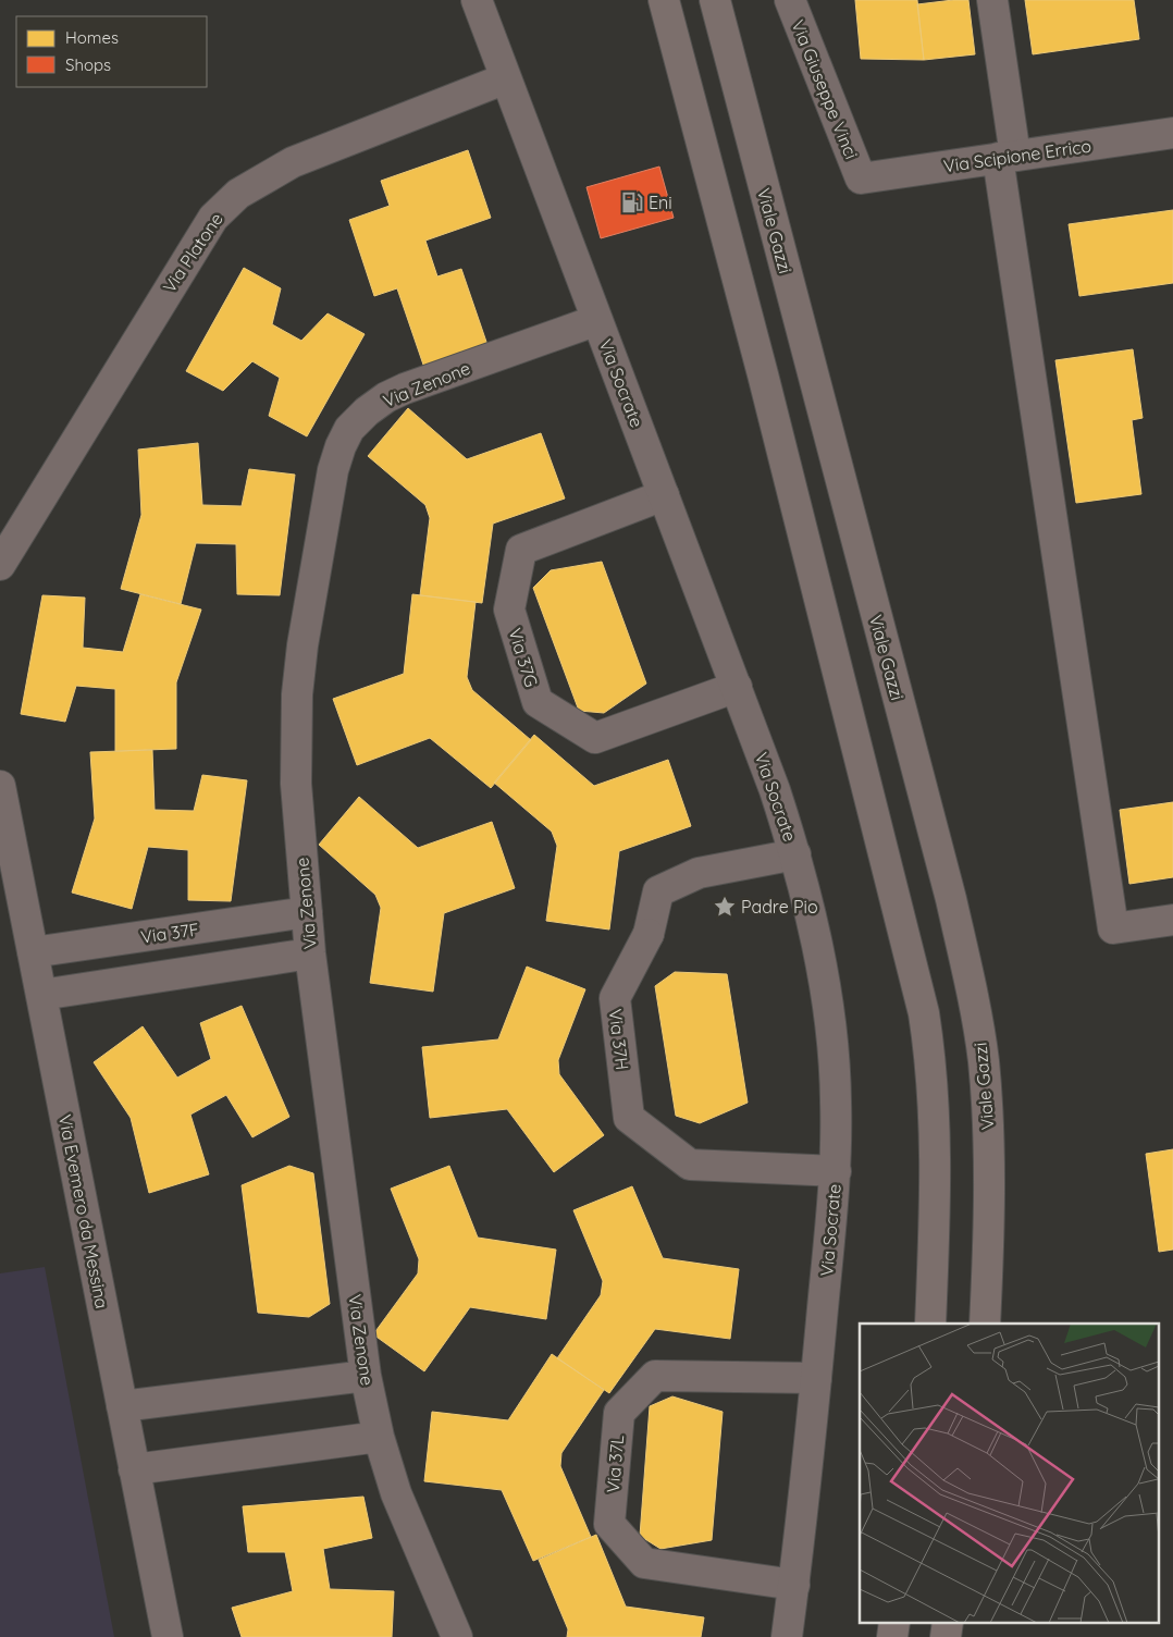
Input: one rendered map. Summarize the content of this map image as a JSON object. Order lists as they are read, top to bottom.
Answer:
{
  "streets": {
    "main road": ["Viale Gazzi"],
    "street": [
      "Via Giuseppe Vinci",
      "Via Scipione Errico",
      "Via Platone",
      "Via Socrate",
      "Via Zenone",
      "Via 37G",
      "Via 37F",
      "Via 37H",
      "Via Evemero da Messina",
      "Via 37L"
    ]
  },
  "crossings": [
    ["Via Giuseppe Vinci", "Via Scipione Errico"],
    ["Via Platone", "Via Socrate"],
    ["Via Socrate", "Via Zenone"],
    ["Via Socrate", "Via 37G"],
    ["Via Socrate", "Via 37H"],
    ["Via Socrate", "Via 37L"],
    ["Via Zenone", "Via 37F"],
    ["Via 37F", "Via Evemero da Messina"]
  ],
  "places": {
    "fuel station": ["Eni"],
    "place": ["Padre Pio"]
  },
  "legend": ["Homes", "Shops"]
}
